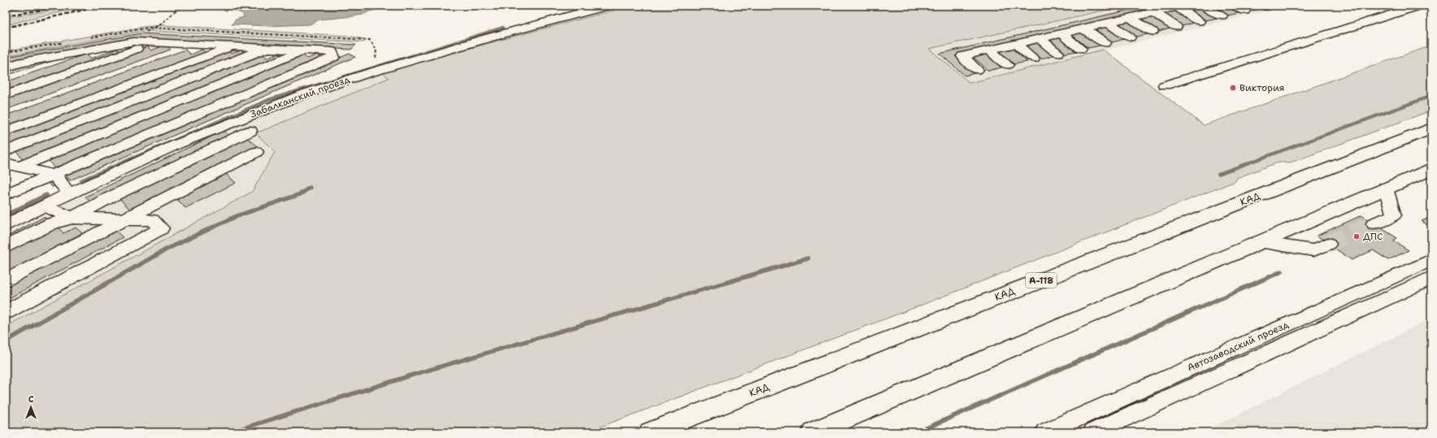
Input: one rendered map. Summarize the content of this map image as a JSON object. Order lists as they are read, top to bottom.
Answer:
{
  "streets": {
    "highway": ["КАД", "А-118"],
    "street": ["Забалканский проезд", "Автозаводский проезд"]
  },
  "places": ["Виктория", "ДПС"],
  "north": "top"
}
